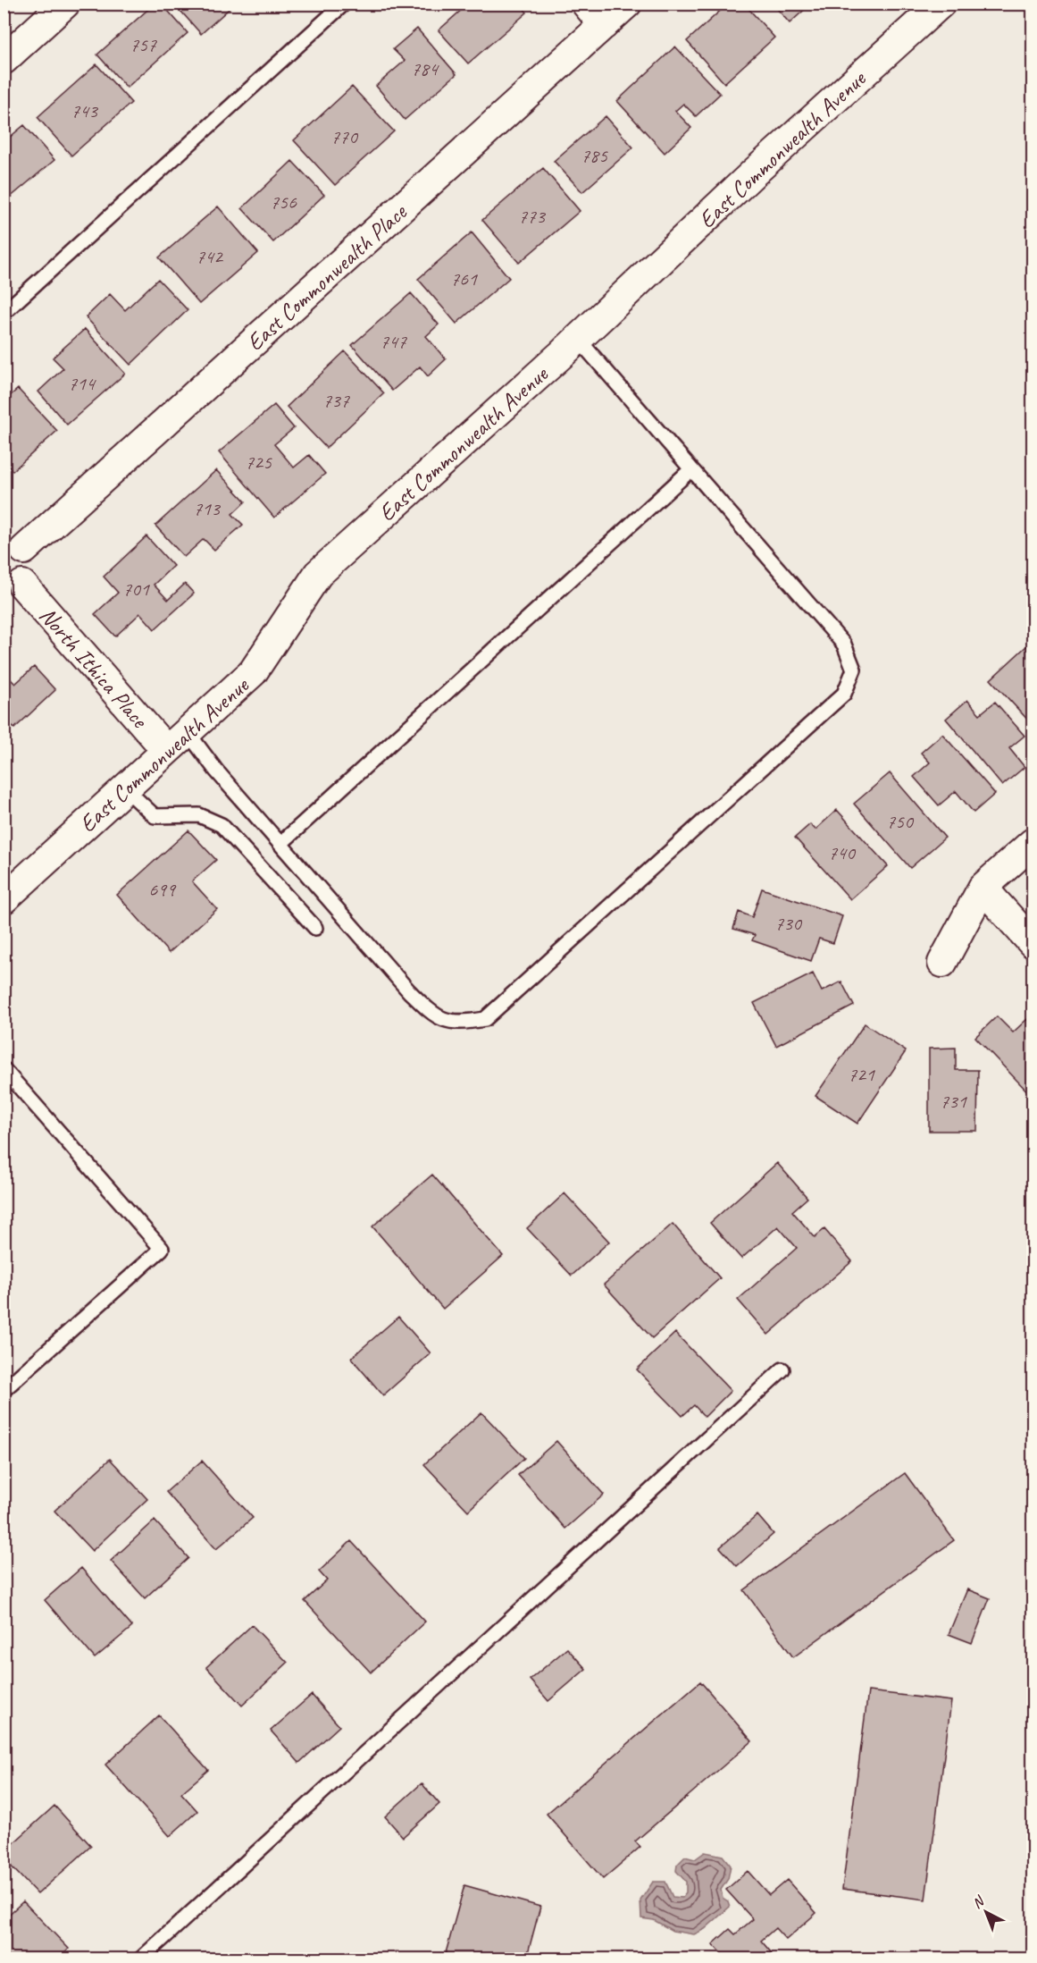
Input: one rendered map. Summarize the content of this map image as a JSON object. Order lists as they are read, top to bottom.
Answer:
{
  "streets": {
    "street": ["East Commonwealth Avenue", "East Commonwealth Place", "North Ithica Place"]
  },
  "crossings": [
    ["East Commonwealth Avenue", "North Ithica Place"]
  ],
  "house_numbers": [
    "757",
    "784",
    "743",
    "770",
    "785",
    "756",
    "773",
    "742",
    "761",
    "747",
    "714",
    "737",
    "725",
    "713",
    "701",
    "750",
    "740",
    "699",
    "730",
    "721",
    "731"
  ],
  "north": "top left"
}
